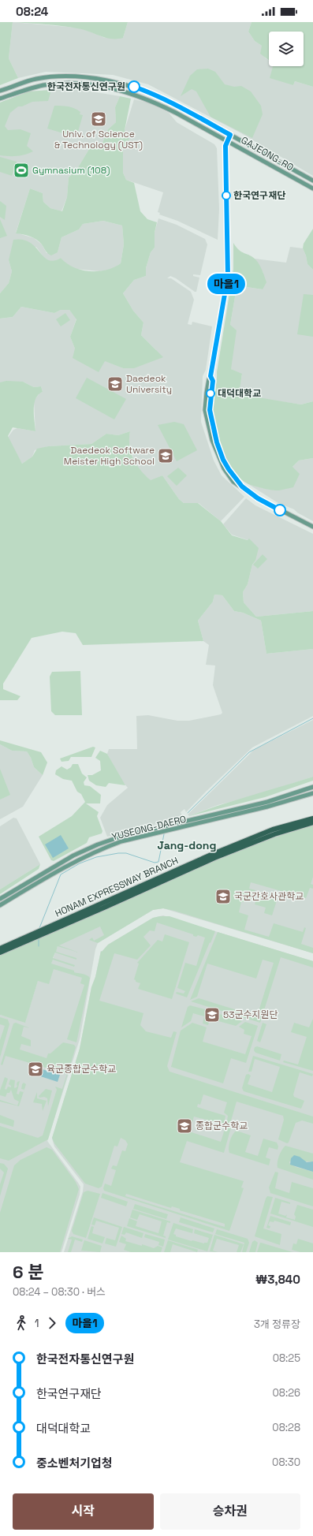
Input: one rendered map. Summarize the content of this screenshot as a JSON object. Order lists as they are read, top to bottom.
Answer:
{
  "streets": {
    "highway": ["HONAM EXPRESSWAY BRANCH"],
    "main road": ["GAJEONG-RO", "YUSEONG-DAERO"]
  },
  "districts": ["Jang-dong"],
  "places": {
    "other": ["한국전자통신연구원", "한국연구재단", "대덕대학교"],
    "school or university": [
      "Univ. of Science & Technology (UST)",
      "Daedeok University",
      "Daedeok Software Meister High School",
      "국군간호사관학교",
      "53군수지원단",
      "육군종합군수학교",
      "종합군수학교"
    ],
    "sports": ["Gymnasium (108)"]
  },
  "lines": ["bus line 마을1"],
  "page": {
    "status": "08:24",
    "on_map": "마을1",
    "heading": ["6 분", "08:24 – 08:30 · 버스", "₩3,840"],
    "legs": ["1", "마을1", "3개 정류장"],
    "list": [
      {
        "name": "한국전자통신연구원",
        "value": "08:25"
      },
      {
        "name": "한국연구재단",
        "value": "08:26"
      },
      {
        "name": "대덕대학교",
        "value": "08:28"
      },
      {
        "name": "중소벤처기업청",
        "value": "08:30"
      }
    ],
    "buttons": ["시작", "승차권"]
  }
}
